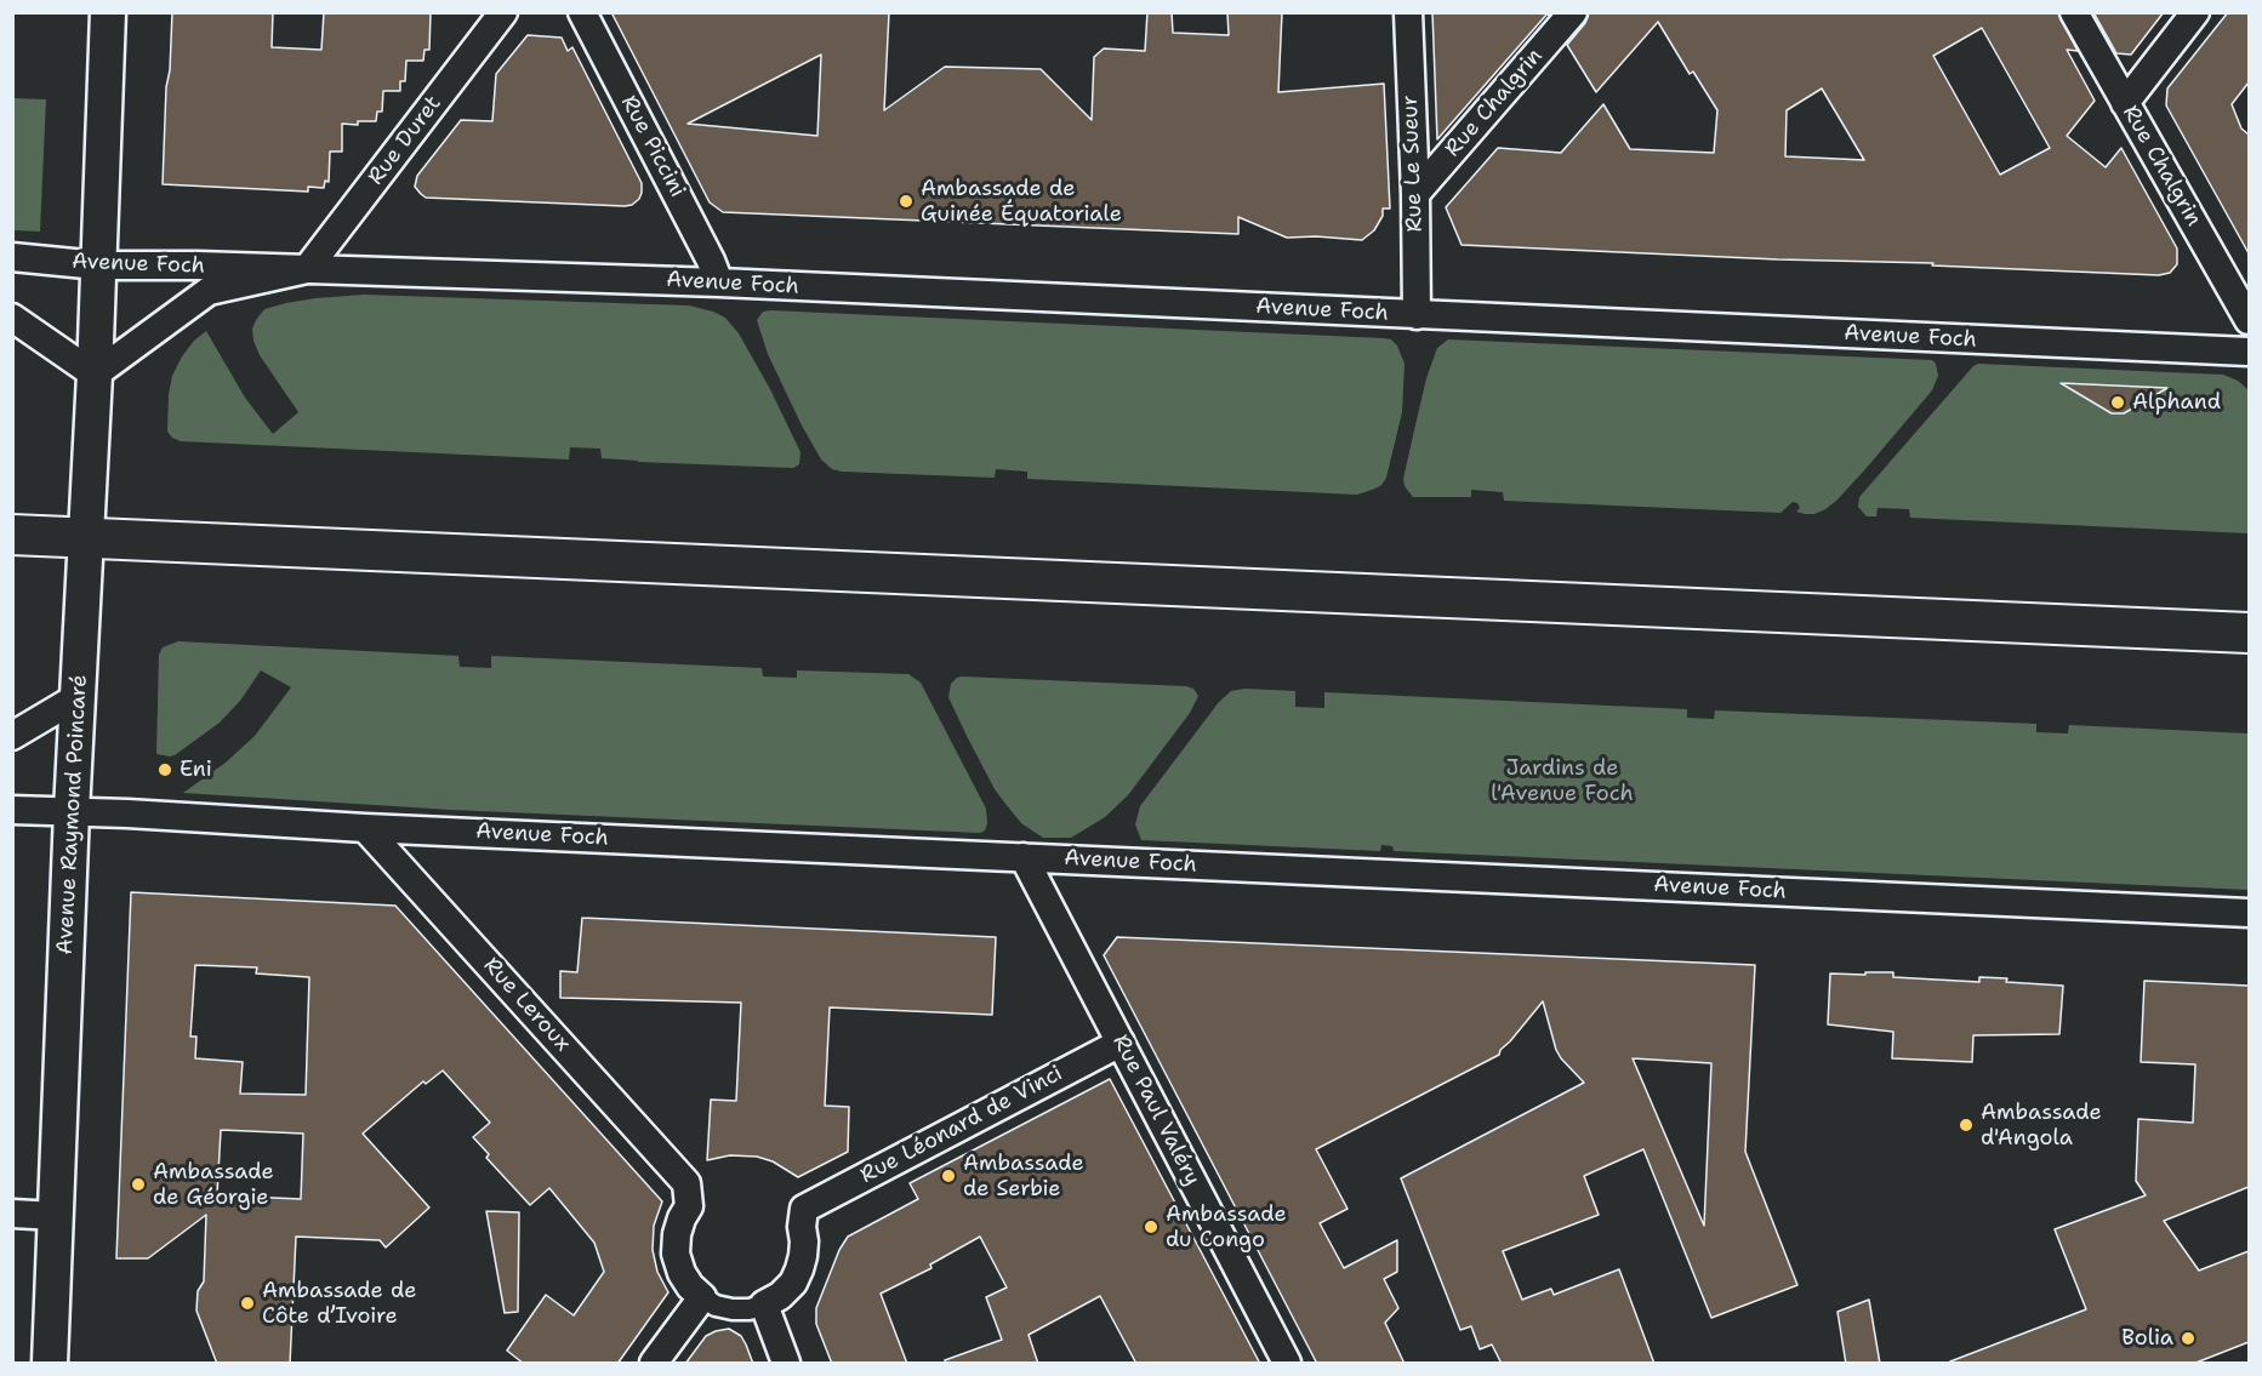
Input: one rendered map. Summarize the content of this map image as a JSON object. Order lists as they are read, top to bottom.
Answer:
{
  "streets": {
    "street": [
      "Rue Chalgrin",
      "Rue Duret",
      "Rue Piccini",
      "Rue Le Sueur",
      "Avenue Foch",
      "Avenue Raymond Poincaré",
      "Rue Leroux",
      "Rue Paul Valéry",
      "Rue Léonard de Vinci"
    ]
  },
  "crossings": [
    ["Rue Chalgrin", "Rue Le Sueur"],
    ["Rue Duret", "Avenue Foch"],
    ["Rue Piccini", "Avenue Foch"],
    ["Rue Le Sueur", "Avenue Foch"],
    ["Avenue Foch", "Avenue Raymond Poincaré"],
    ["Avenue Foch", "Rue Leroux"],
    ["Avenue Foch", "Rue Paul Valéry"],
    ["Rue Paul Valéry", "Rue Léonard de Vinci"]
  ],
  "parks": ["Jardins de l'Avenue Foch"],
  "places": [
    "Ambassade de Guinée Équatoriale",
    "Alphand",
    "Eni",
    "Ambassade d'Angola",
    "Ambassade de Serbie",
    "Ambassade de Géorgie",
    "Ambassade du Congo",
    "Ambassade de Côte d’Ivoire",
    "Bolia"
  ]
}
